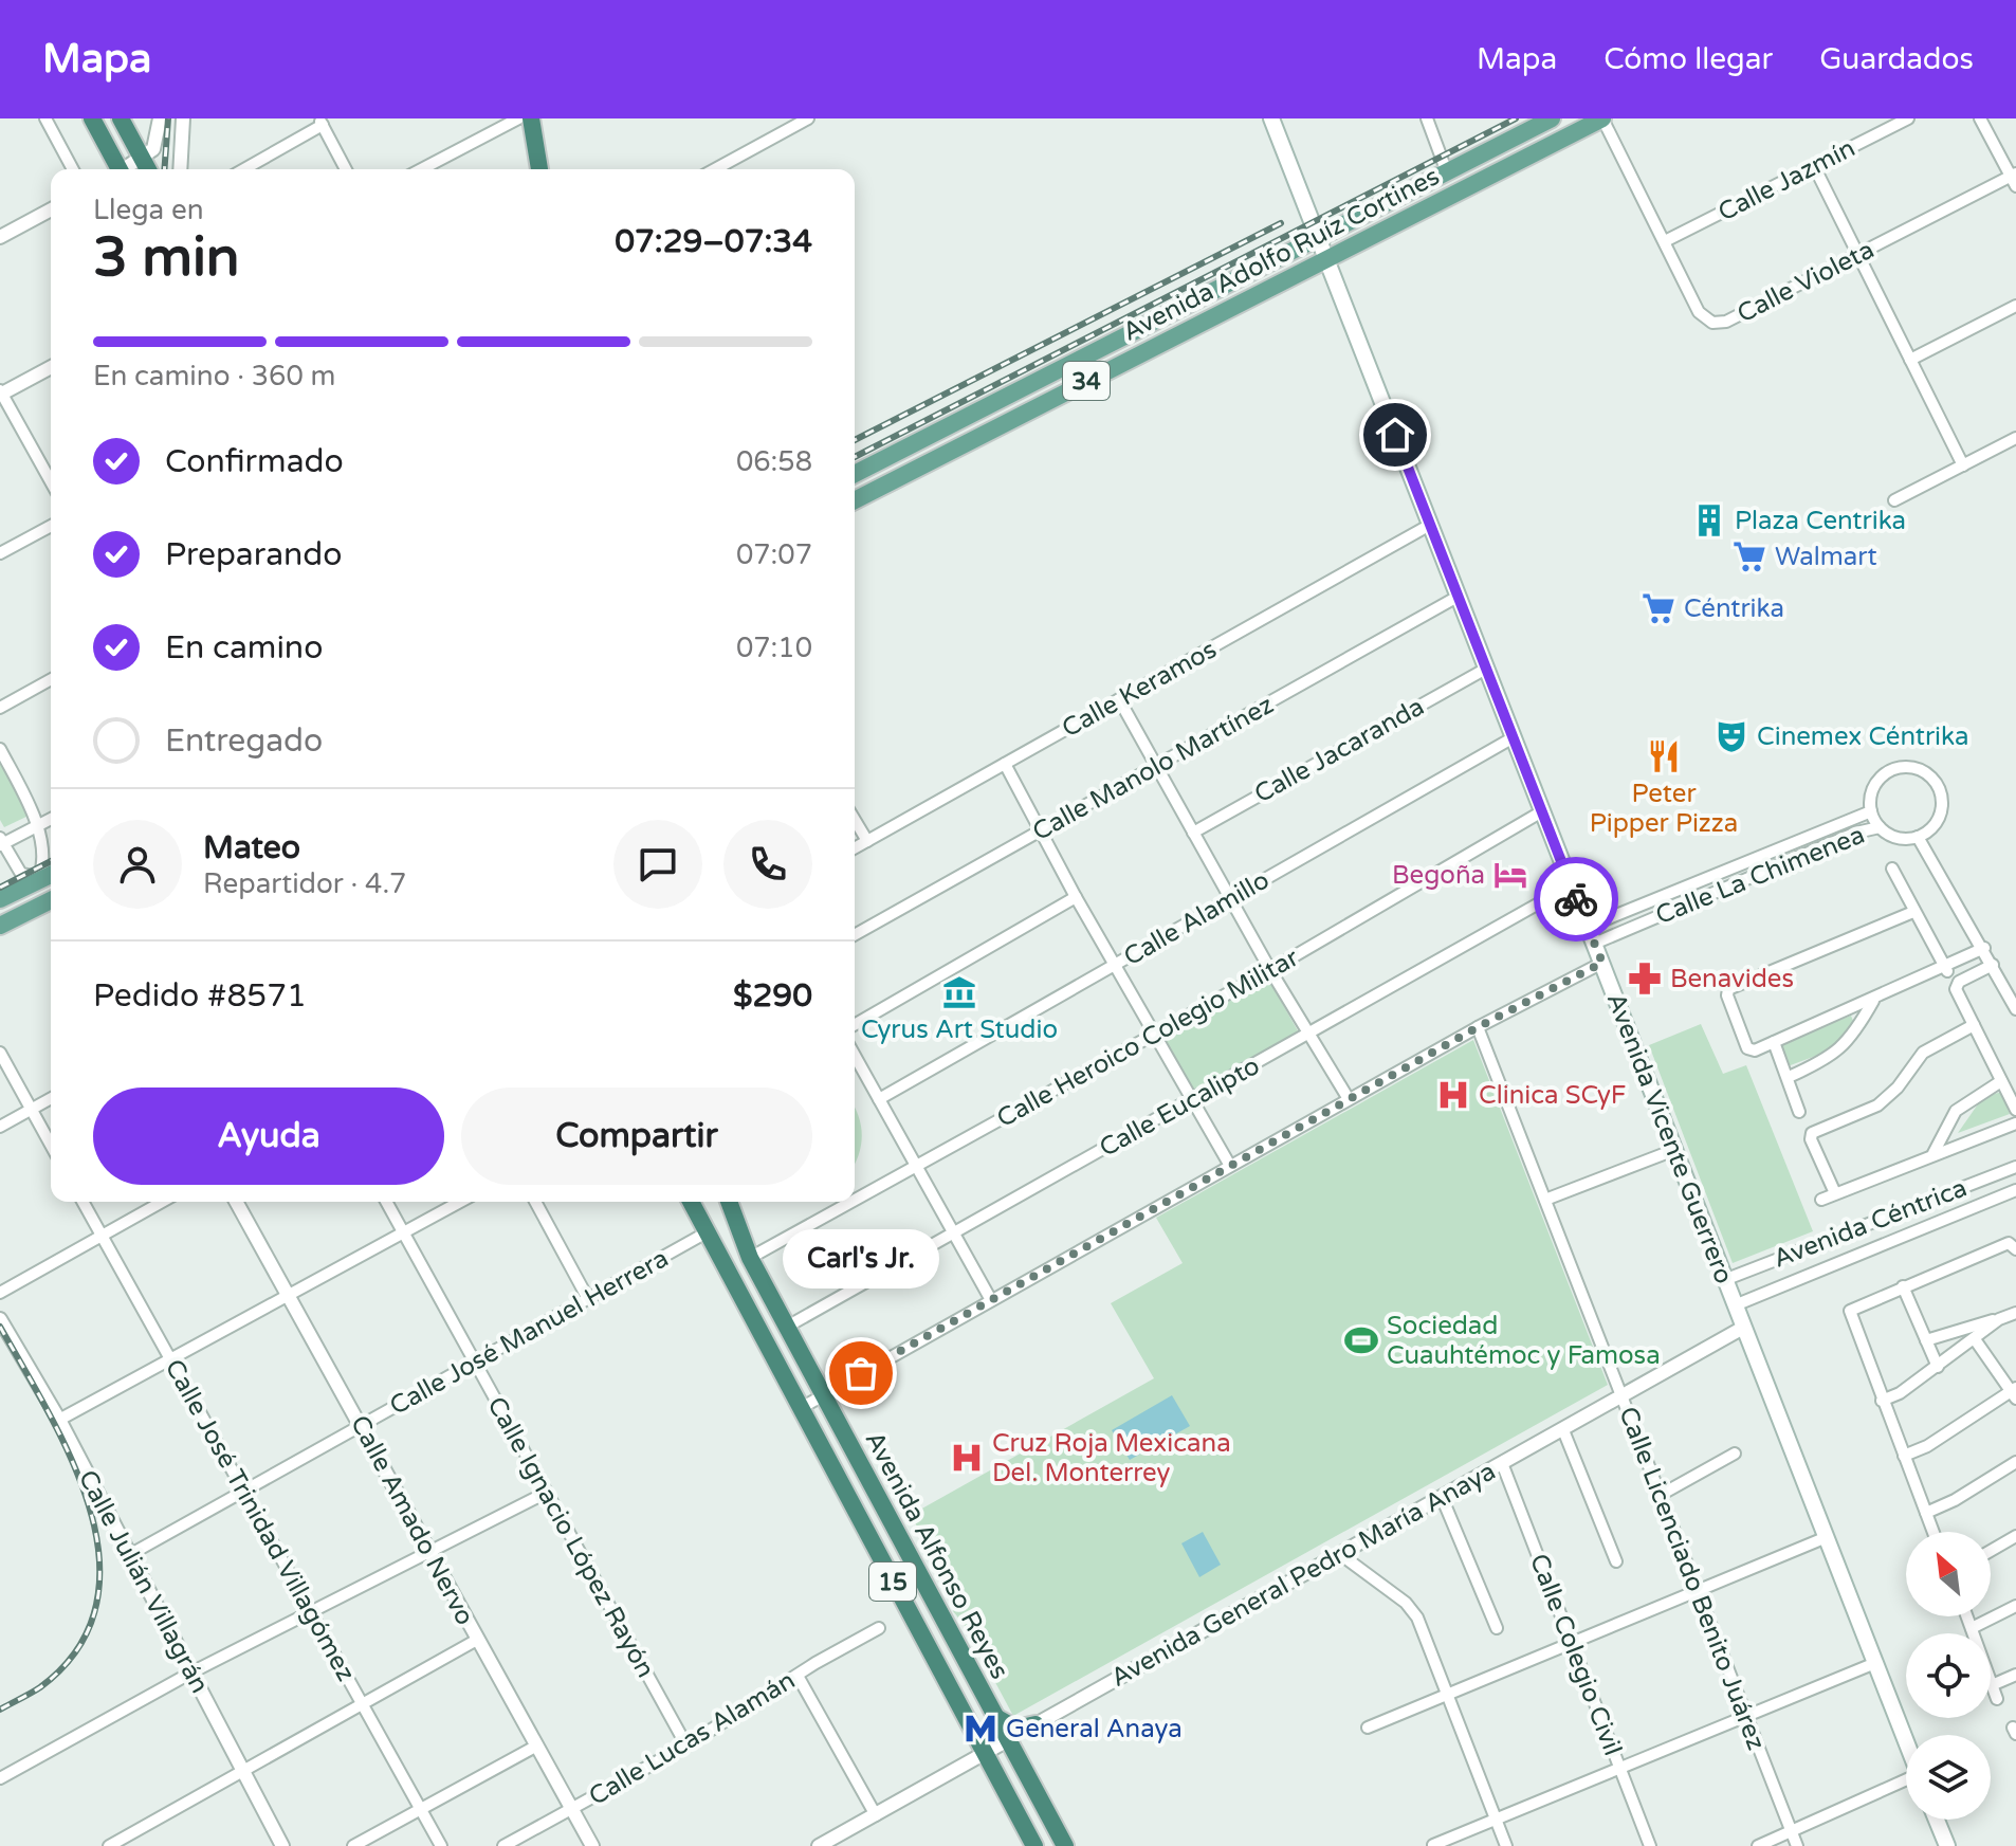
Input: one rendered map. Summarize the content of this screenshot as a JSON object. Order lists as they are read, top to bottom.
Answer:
{
  "streets": {
    "highway": ["Avenida Alfonso Reyes", "15"],
    "main road": ["Avenida Adolfo Ruíz Cortines", "34", "Avenida Vicente Guerrero"],
    "street": [
      "Calle Jazmín",
      "Calle Violeta",
      "Calle Keramos",
      "Calle Jacaranda",
      "Calle Manolo Martínez",
      "Calle La Chimenea",
      "Calle Alamillo",
      "Calle Heroico Colegio Militar",
      "Calle Eucalipto",
      "Avenida Céntrica",
      "Calle José Manuel Herrera",
      "Calle José Trinidad Villagómez",
      "Calle Amado Nervo",
      "Calle Ignacio López Rayón",
      "Avenida General Pedro María Anaya",
      "Calle Licenciado Benito Juárez",
      "Calle Julián Villagrán",
      "Calle Colegio Civil",
      "Calle Lucas Alamán"
    ]
  },
  "crossings": [
    ["Calle Jazmín", "Calle Violeta"],
    ["Avenida Adolfo Ruíz Cortines", "Calle Violeta"],
    ["Avenida Adolfo Ruíz Cortines", "Avenida Vicente Guerrero"],
    ["Calle Keramos", "Avenida Vicente Guerrero"],
    ["Calle Jacaranda", "Avenida Vicente Guerrero"],
    ["Calle Manolo Martínez", "Avenida Vicente Guerrero"],
    ["Calle La Chimenea", "Avenida Vicente Guerrero"],
    ["Calle Alamillo", "Avenida Vicente Guerrero"],
    ["Calle Heroico Colegio Militar", "Avenida Vicente Guerrero"],
    ["Calle Heroico Colegio Militar", "Avenida Alfonso Reyes"],
    ["Calle Eucalipto", "Avenida Vicente Guerrero"],
    ["Calle Eucalipto", "Avenida Alfonso Reyes"],
    ["Avenida Vicente Guerrero", "Avenida Céntrica"],
    ["Avenida Vicente Guerrero", "Avenida General Pedro María Anaya"],
    ["Calle José Manuel Herrera", "Calle José Trinidad Villagómez"],
    ["Calle José Manuel Herrera", "Calle Amado Nervo"],
    ["Calle José Manuel Herrera", "Calle Ignacio López Rayón"],
    ["Calle José Manuel Herrera", "Avenida Alfonso Reyes"],
    ["Calle José Manuel Herrera", "Calle Julián Villagrán"],
    ["Calle José Manuel Herrera", "15"],
    ["Calle Amado Nervo", "Calle Lucas Alamán"],
    ["Calle Ignacio López Rayón", "Calle Lucas Alamán"],
    ["Avenida Alfonso Reyes", "Avenida General Pedro María Anaya"],
    ["Avenida Alfonso Reyes", "15"],
    ["Avenida General Pedro María Anaya", "Calle Licenciado Benito Juárez"],
    ["Avenida General Pedro María Anaya", "Calle Colegio Civil"]
  ],
  "places": {
    "building": ["Plaza Centrika"],
    "supermarket": ["Walmart", "Céntrika"],
    "theatre": ["Cinemex Céntrika"],
    "restaurant": ["Peter Pipper Pizza"],
    "hotel": ["Begoña"],
    "pharmacy": ["Benavides"],
    "museum": ["Cyrus Art Studio"],
    "hospital": ["Clinica SCyF", "Cruz Roja Mexicana Del. Monterrey"],
    "sports": ["Sociedad Cuauhtémoc y Famosa"],
    "other": ["Carl's Jr."],
    "metro station": ["General Anaya"]
  },
  "north": "top left",
  "page": {
    "header": "Mapa",
    "nav": ["Mapa", "Cómo llegar", "Guardados"],
    "heading": ["3 min", "Llega en", "07:29–07:34"],
    "panel": [
      "Mateo",
      "Repartidor · 4.7",
      "Pedido #8571",
      "$290"
    ],
    "bar": "En camino · 360 m",
    "list": [
      ["Confirmado", "06:58"],
      ["Preparando", "07:07"],
      ["En camino", "07:10"],
      "Entregado"
    ],
    "buttons": ["Ayuda", "Compartir"],
    "bubble": "Carl's Jr."
  }
}
